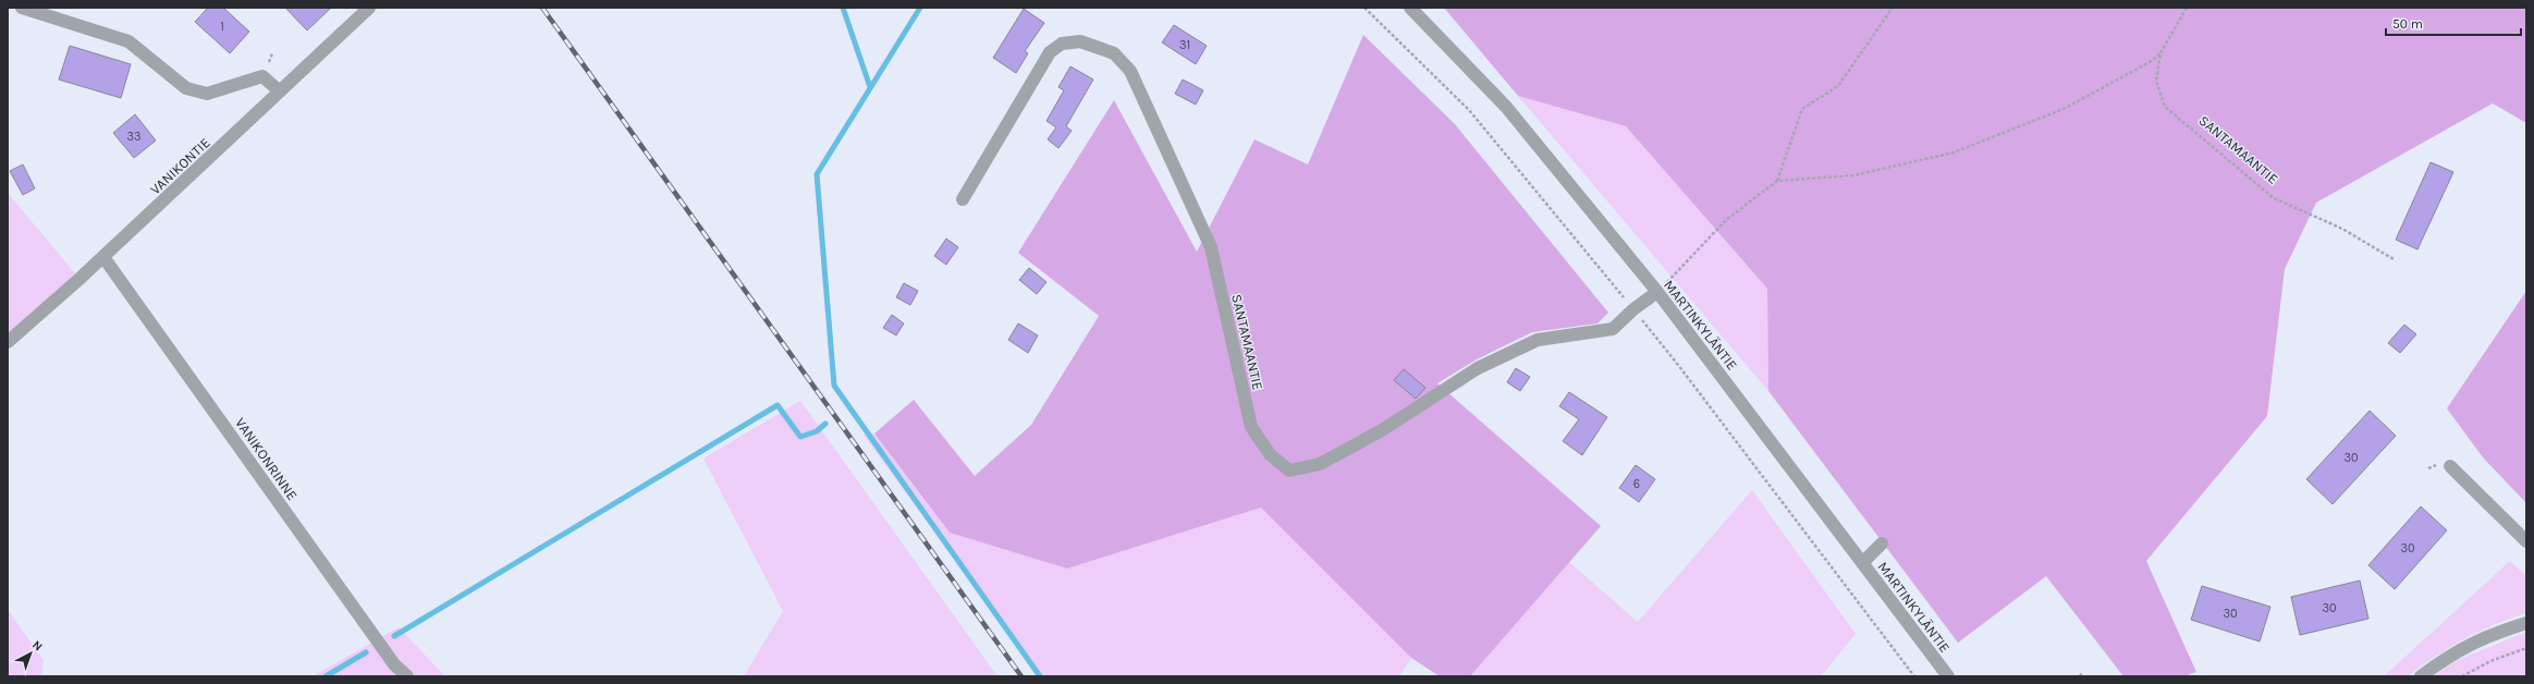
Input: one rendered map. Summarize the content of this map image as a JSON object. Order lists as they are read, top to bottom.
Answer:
{
  "streets": {
    "street": [
      "SANTAMAANTIE",
      "VANIKONTIE",
      "MARTINKYLÄNTIE",
      "VANIKONRINNE"
    ]
  },
  "crossings": [
    ["SANTAMAANTIE", "MARTINKYLÄNTIE"],
    ["VANIKONTIE", "VANIKONRINNE"]
  ],
  "house_numbers": [
    "1",
    "31",
    "33",
    "30",
    "6",
    "30",
    "30",
    "30"
  ],
  "scale_bar": "50 m",
  "north": "top right"
}
